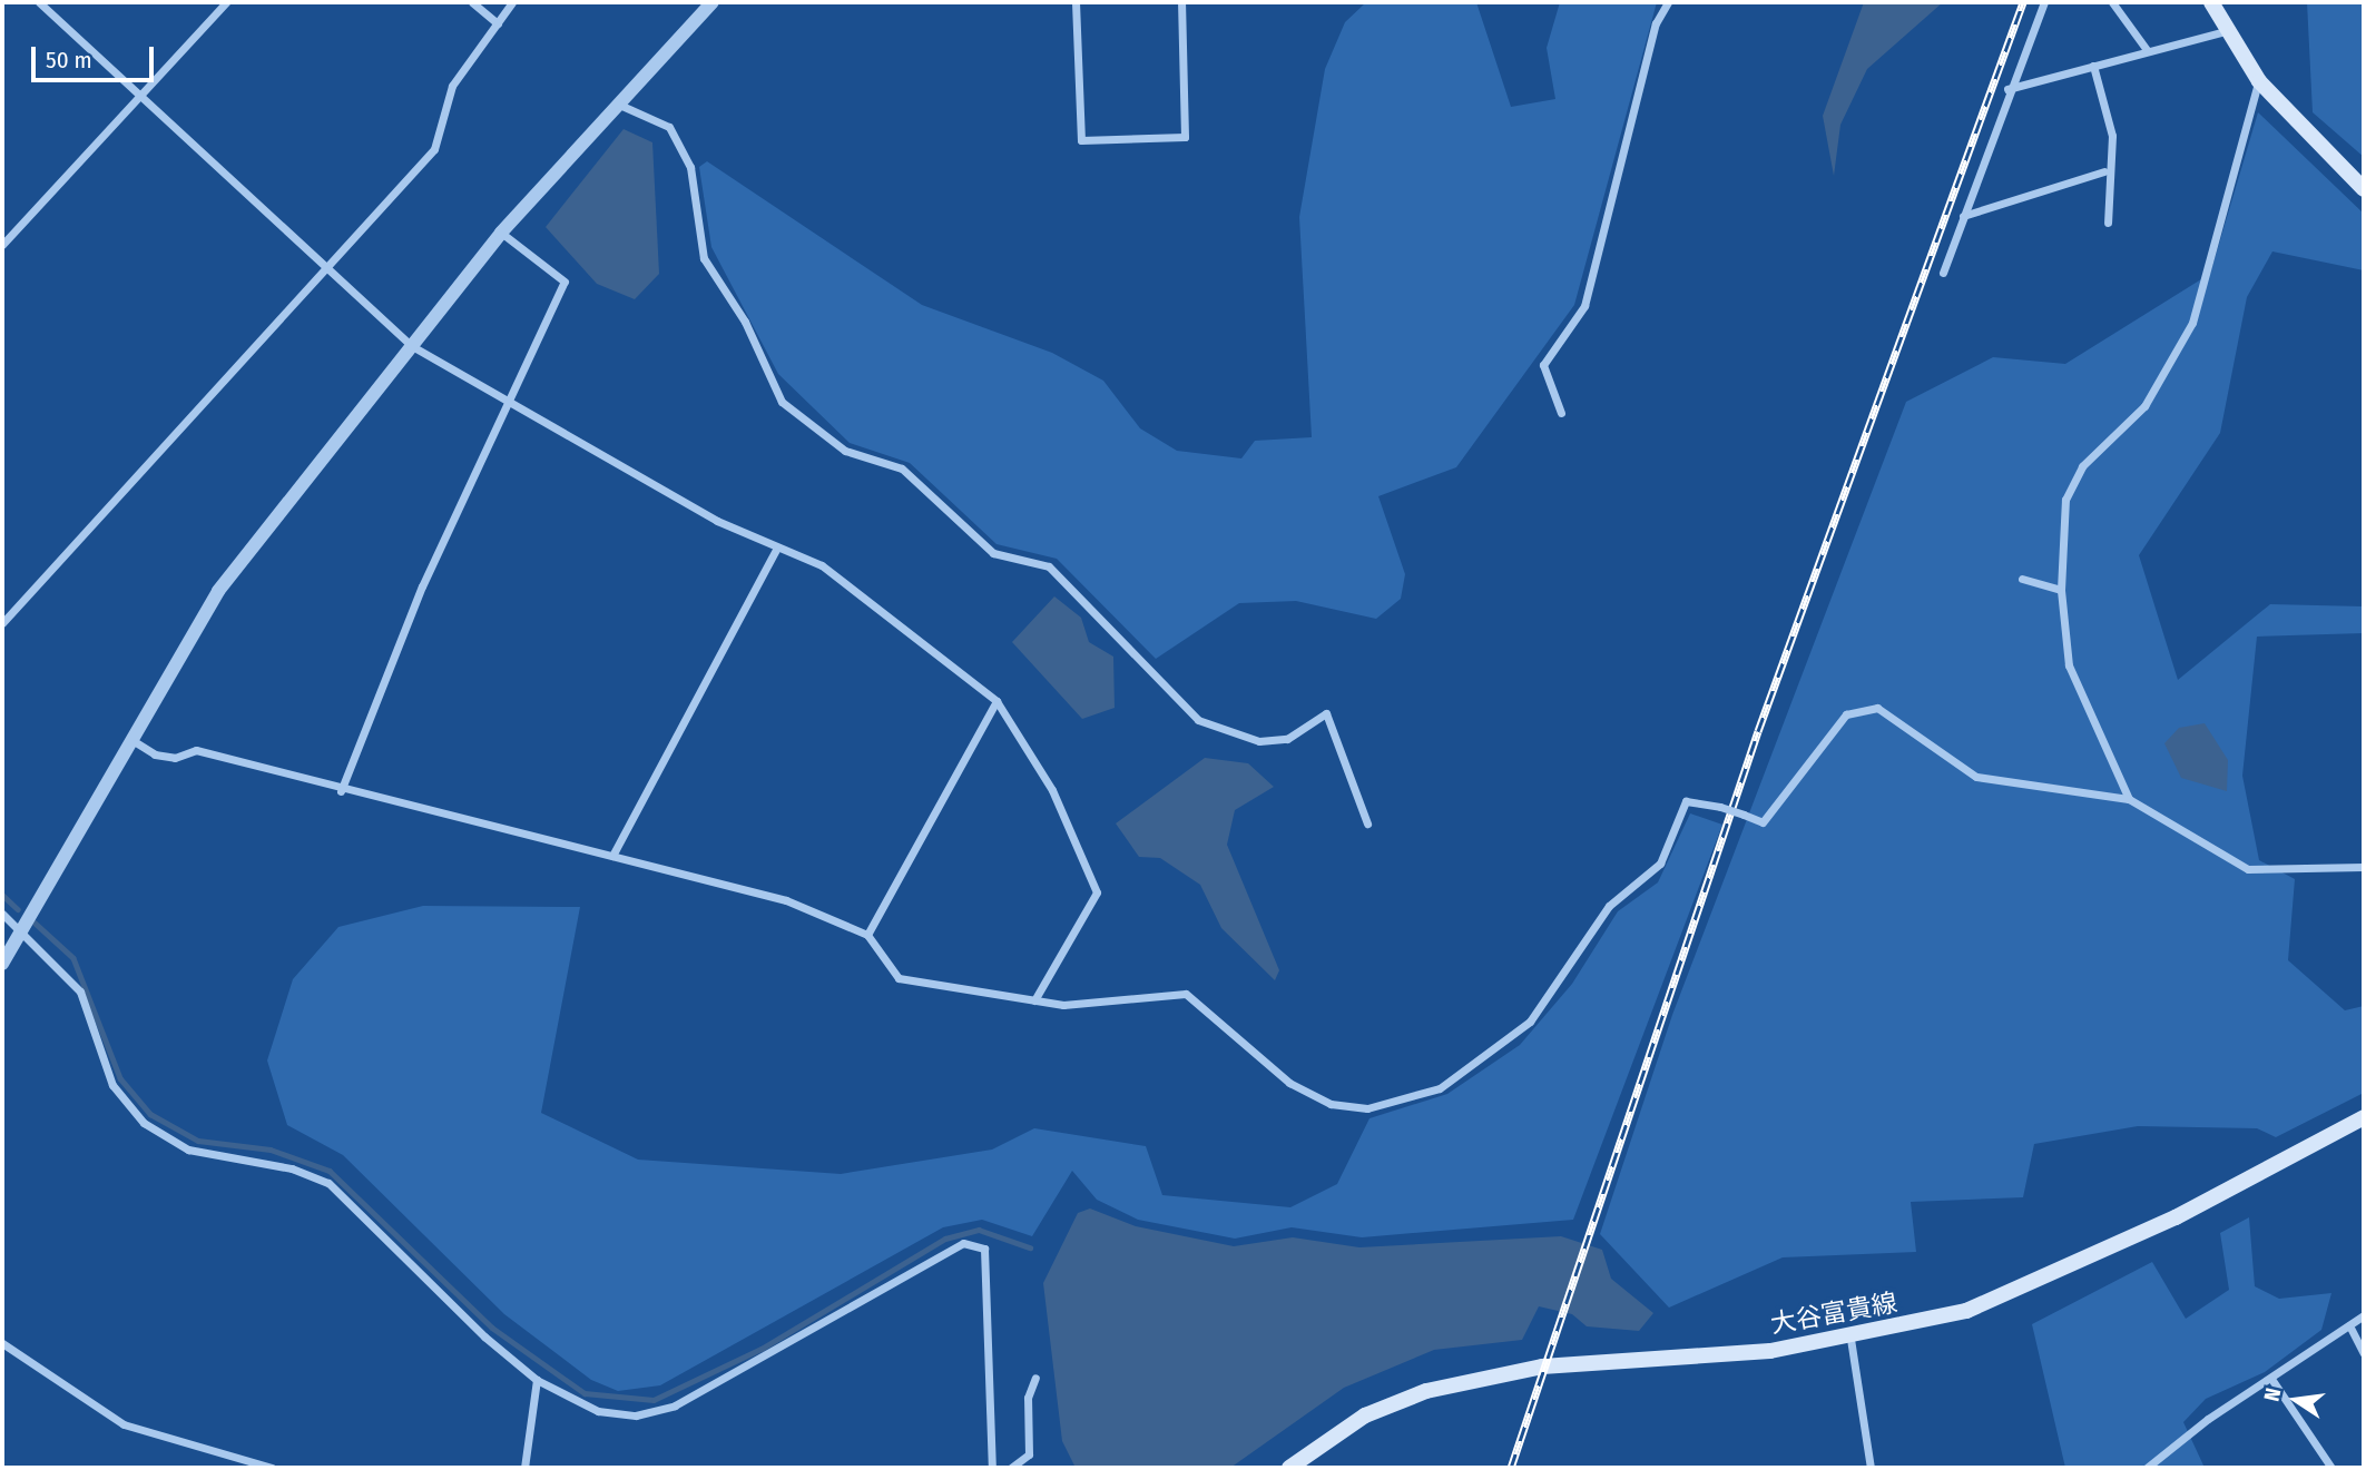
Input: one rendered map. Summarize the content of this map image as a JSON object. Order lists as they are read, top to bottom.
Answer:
{
  "streets": {
    "main road": ["大谷富貴線"]
  },
  "scale_bar": "50 m",
  "north": "left"
}
